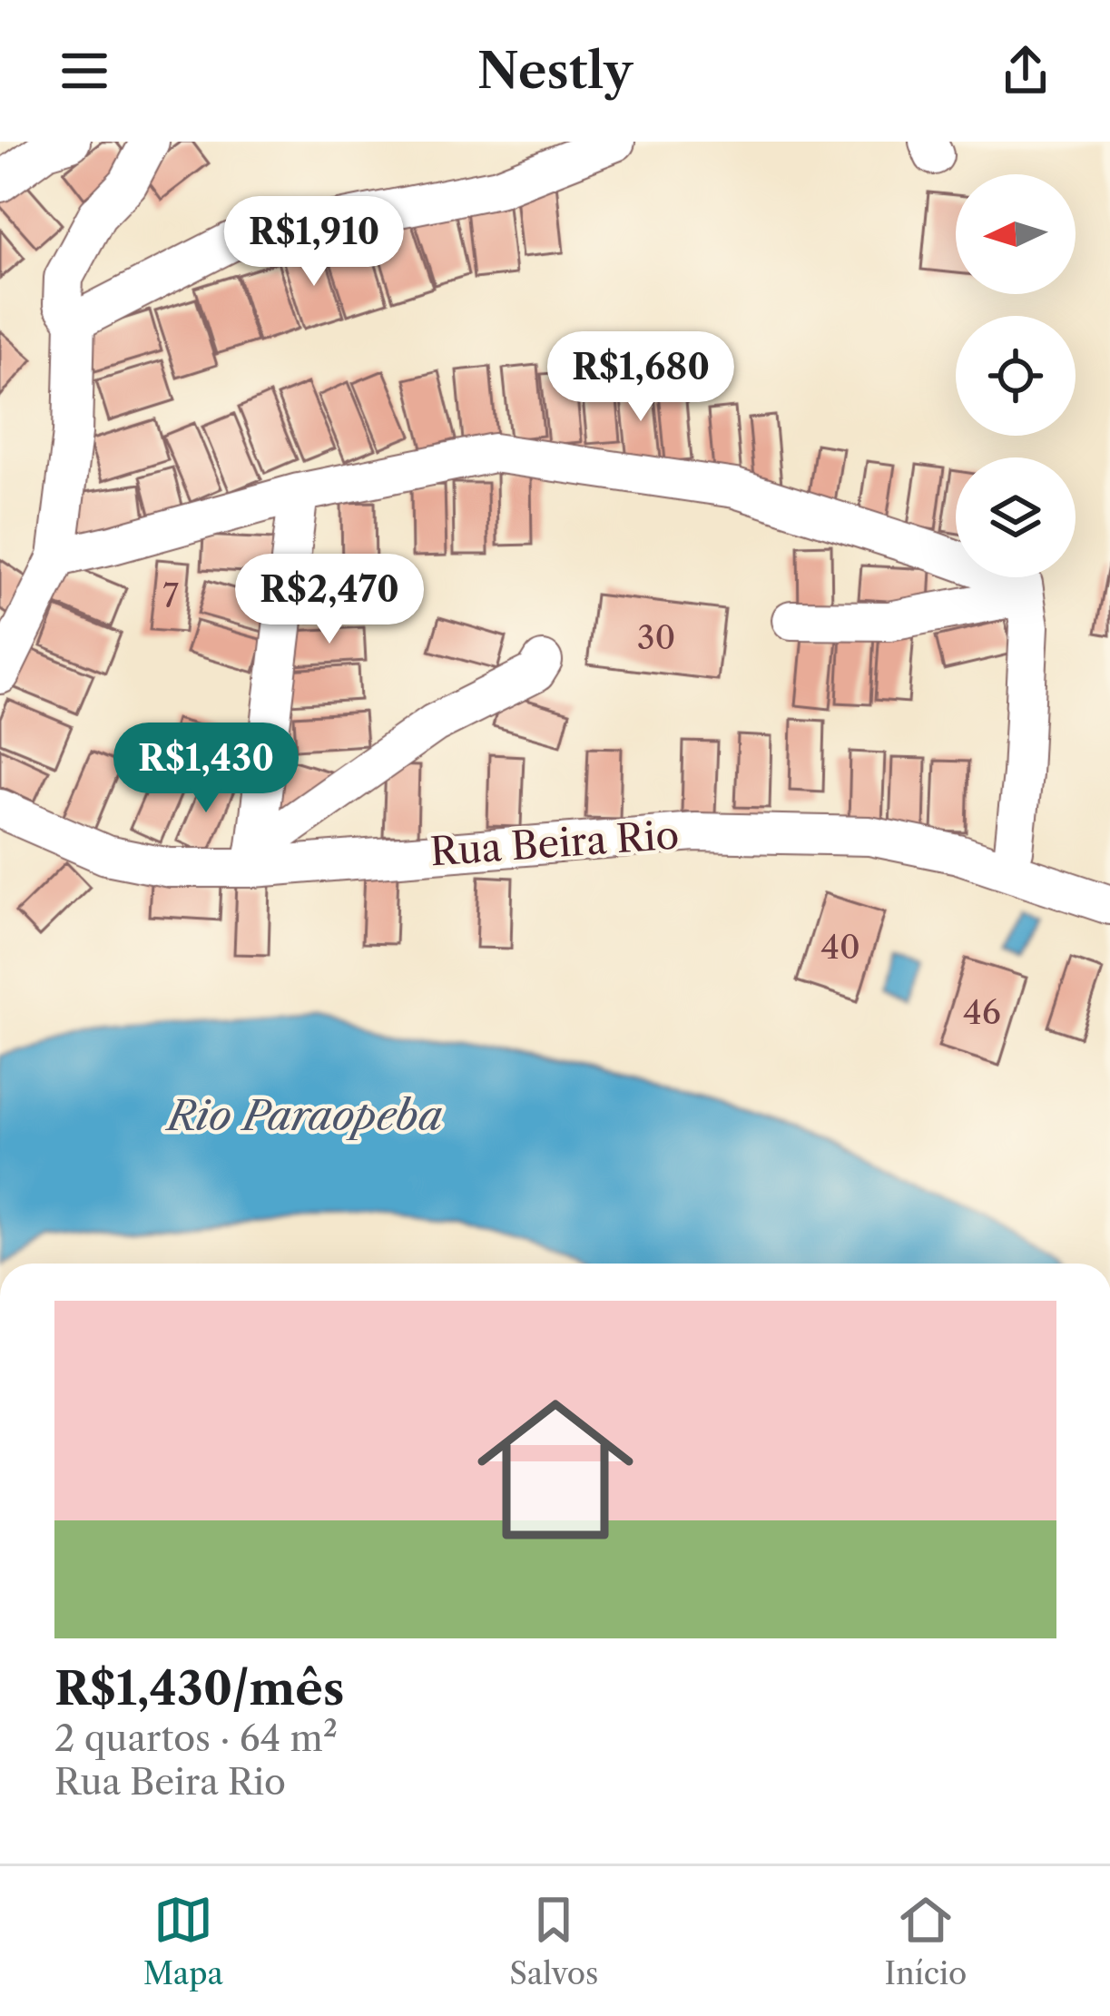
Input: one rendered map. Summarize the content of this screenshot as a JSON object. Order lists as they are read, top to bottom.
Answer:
{
  "streets": {
    "street": ["Rua Beira Rio"]
  },
  "water": ["Rio Paraopeba"],
  "house_numbers": [
    "7",
    "30",
    "40",
    "46"
  ],
  "north": "left",
  "page": {
    "header": "Nestly",
    "price": [
      "R$1,910",
      "R$1,680",
      "R$2,470",
      "R$1,430"
    ],
    "list": [
      {
        "name": "R$1,430/mês",
        "note": "2 quartos · 64 m² · Rua Beira Rio"
      }
    ],
    "tabs": ["Mapa", "Salvos", "Início"]
  }
}
